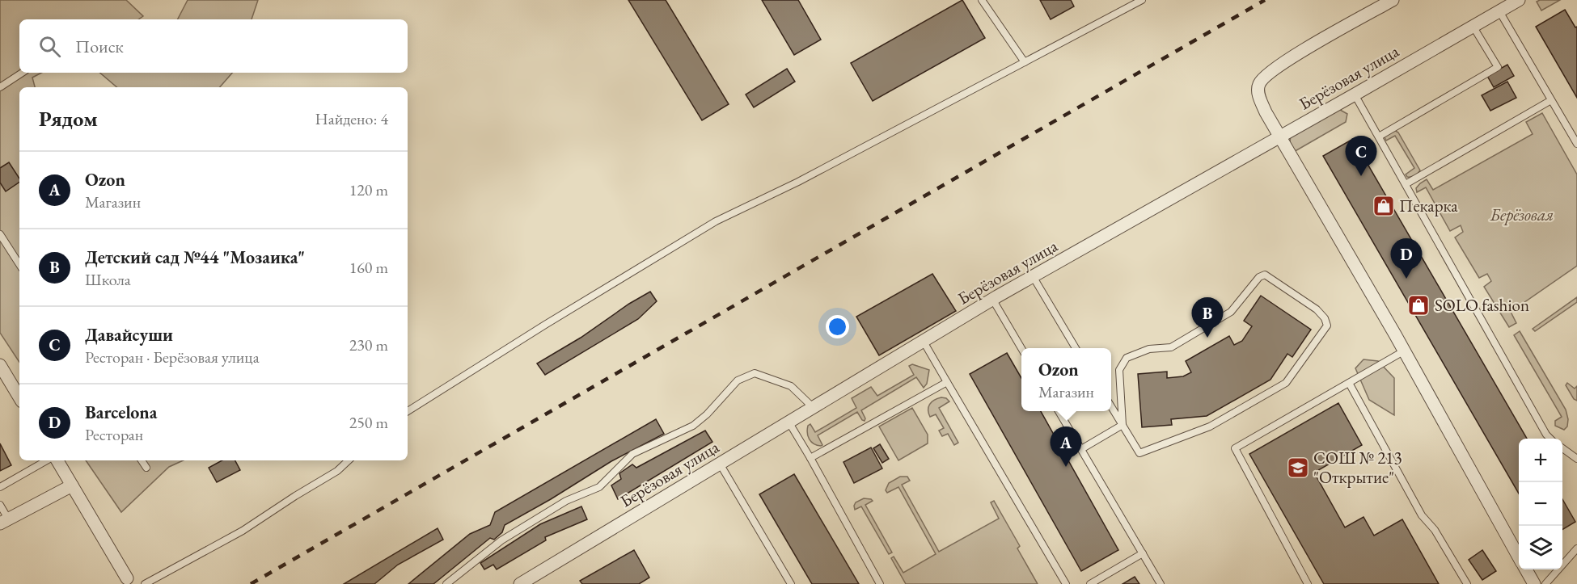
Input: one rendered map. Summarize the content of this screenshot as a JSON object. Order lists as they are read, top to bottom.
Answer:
{
  "streets": {
    "street": ["Берёзовая улица"]
  },
  "parks": ["Берёзовая"],
  "places": {
    "shop": ["Пекарка", "SOLO fashion"],
    "school or university": ["СОШ № 213 \"Открытие\""]
  },
  "page": {
    "search": "Поиск",
    "heading": ["Рядом", "Найдено: 4"],
    "pins": [
      "C",
      "D",
      "B",
      "A"
    ],
    "list": [
      {
        "mark": "A",
        "name": "Ozon",
        "note": "Магазин",
        "value": "120 m"
      },
      {
        "mark": "B",
        "name": "Детский сад №44 \"Мозаика\"",
        "note": "Школа",
        "value": "160 m"
      },
      {
        "mark": "C",
        "name": "Давайсуши",
        "note": "Ресторан · Берёзовая улица",
        "value": "230 m"
      },
      {
        "mark": "D",
        "name": "Barcelona",
        "note": "Ресторан",
        "value": "250 m"
      }
    ],
    "popup": ["Ozon", "Магазин"],
    "map_buttons": ["+", "−"]
  }
}
